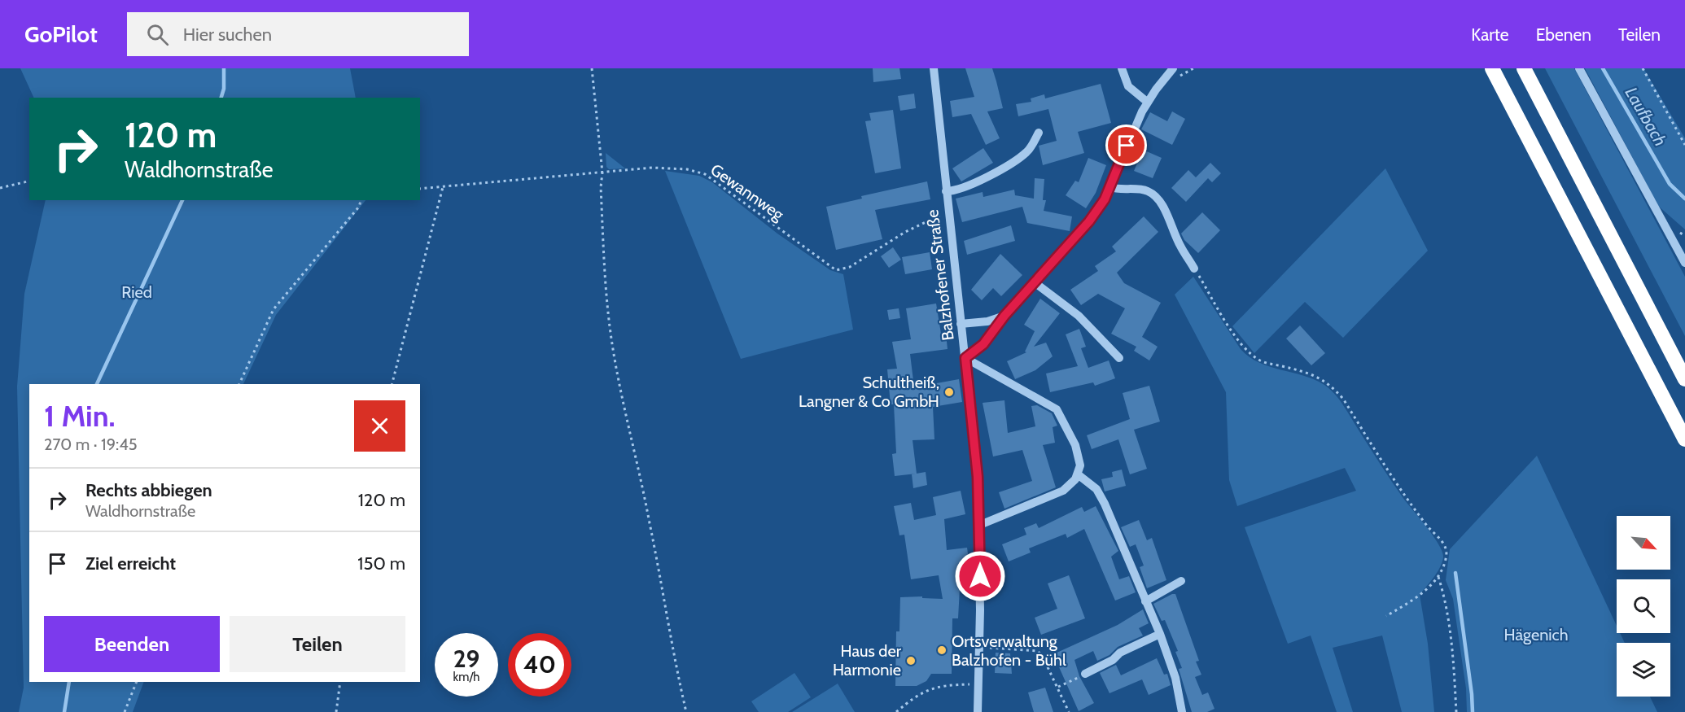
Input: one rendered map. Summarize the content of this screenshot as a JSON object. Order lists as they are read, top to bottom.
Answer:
{
  "streets": {
    "street": ["Balzhofener Straße"],
    "path": ["Gewannweg"]
  },
  "crossings": [
    ["Gewannweg", "Balzhofener Straße"]
  ],
  "water": ["Laufbach"],
  "parks": ["Ried", "Hägenich"],
  "places": ["Schultheiß, Langner & Co GmbH", "Ortsverwaltung Balzhofen - Bühl", "Haus der Harmonie"],
  "north": "bottom right",
  "page": {
    "header": "GoPilot",
    "search": "Hier suchen",
    "nav": ["Karte", "Ebenen", "Teilen"],
    "turn": ["120 m", "Waldhornstraße"],
    "heading": ["1 Min.", "270 m · 19:45"],
    "list": [
      {
        "name": "Rechts abbiegen",
        "note": "Waldhornstraße",
        "value": "120 m"
      },
      {
        "name": "Ziel erreicht",
        "value": "150 m"
      }
    ],
    "buttons": ["Beenden", "Teilen"],
    "speed": "29 km/h",
    "limit": "40"
  }
}
